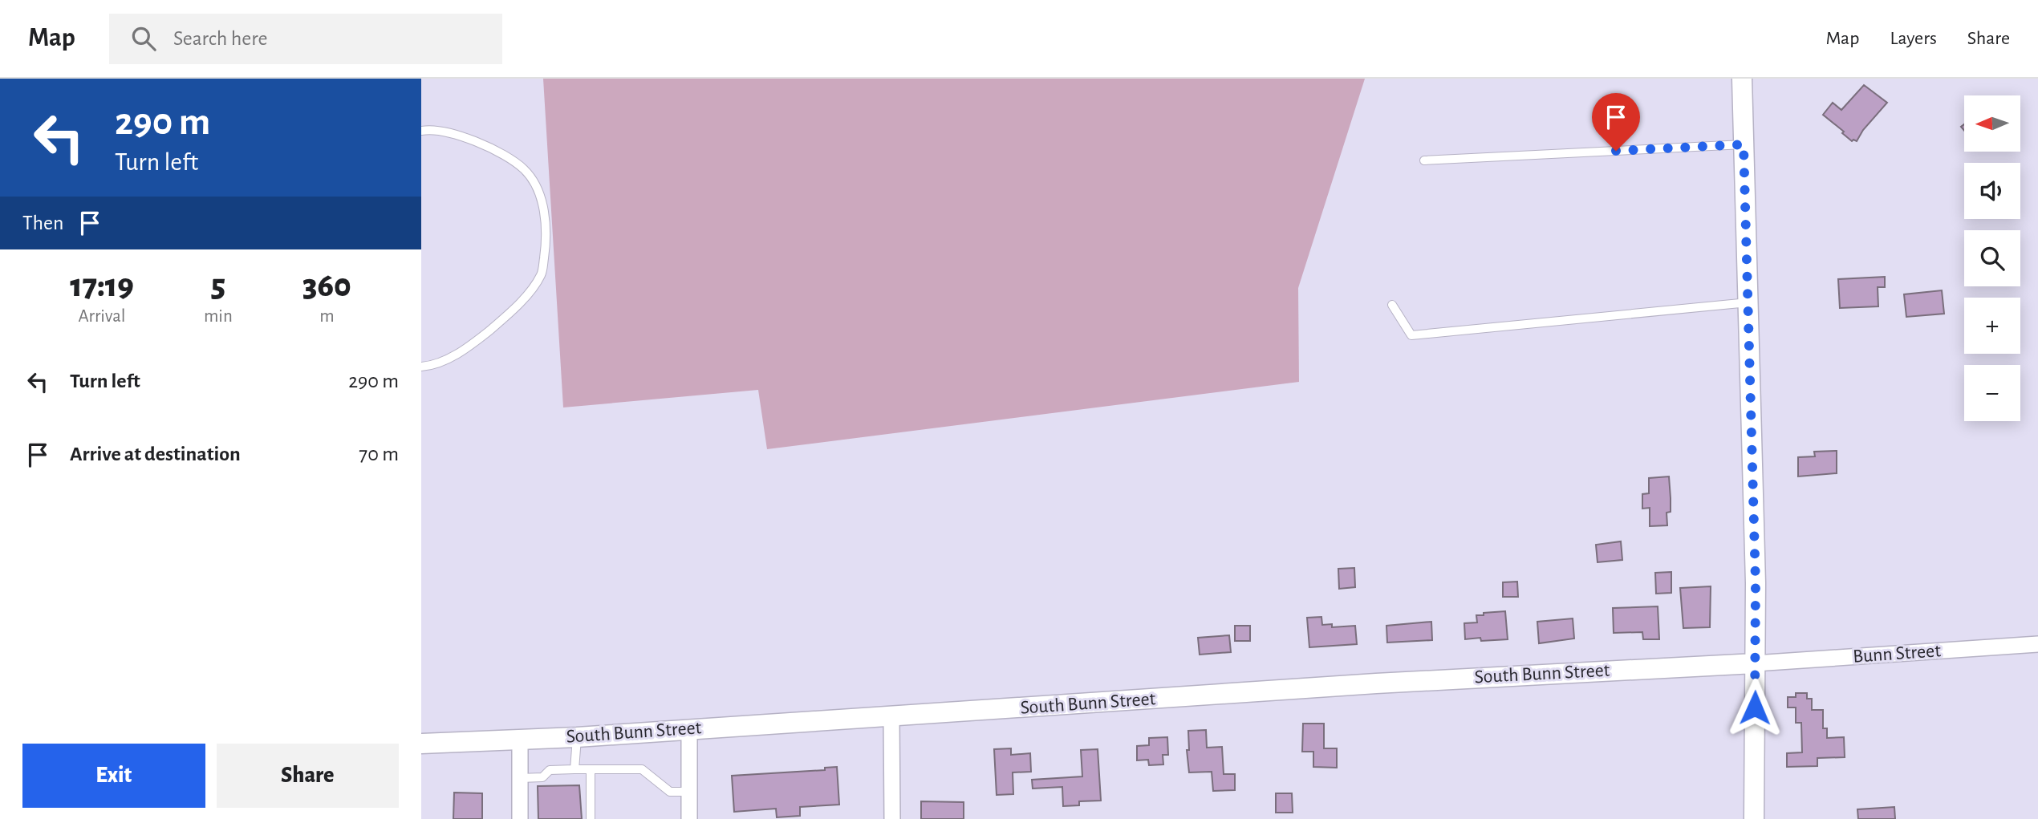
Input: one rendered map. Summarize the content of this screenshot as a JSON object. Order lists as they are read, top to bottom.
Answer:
{
  "streets": {
    "street": ["Bunn Street", "South Bunn Street"]
  },
  "crossings": [
    ["Bunn Street", "South Bunn Street"]
  ],
  "north": "left",
  "page": {
    "header": "Map",
    "search": "Search here",
    "nav": ["Map", "Layers", "Share"],
    "turn": ["290 m", "Turn left"],
    "map_buttons": ["+", "−"],
    "then": "Then",
    "eta": [
      "17:19",
      "Arrival",
      "5",
      "min",
      "360",
      "m"
    ],
    "list": [
      {
        "name": "Turn left",
        "value": "290 m"
      },
      {
        "name": "Arrive at destination",
        "value": "70 m"
      }
    ],
    "buttons": ["Exit", "Share"]
  }
}
